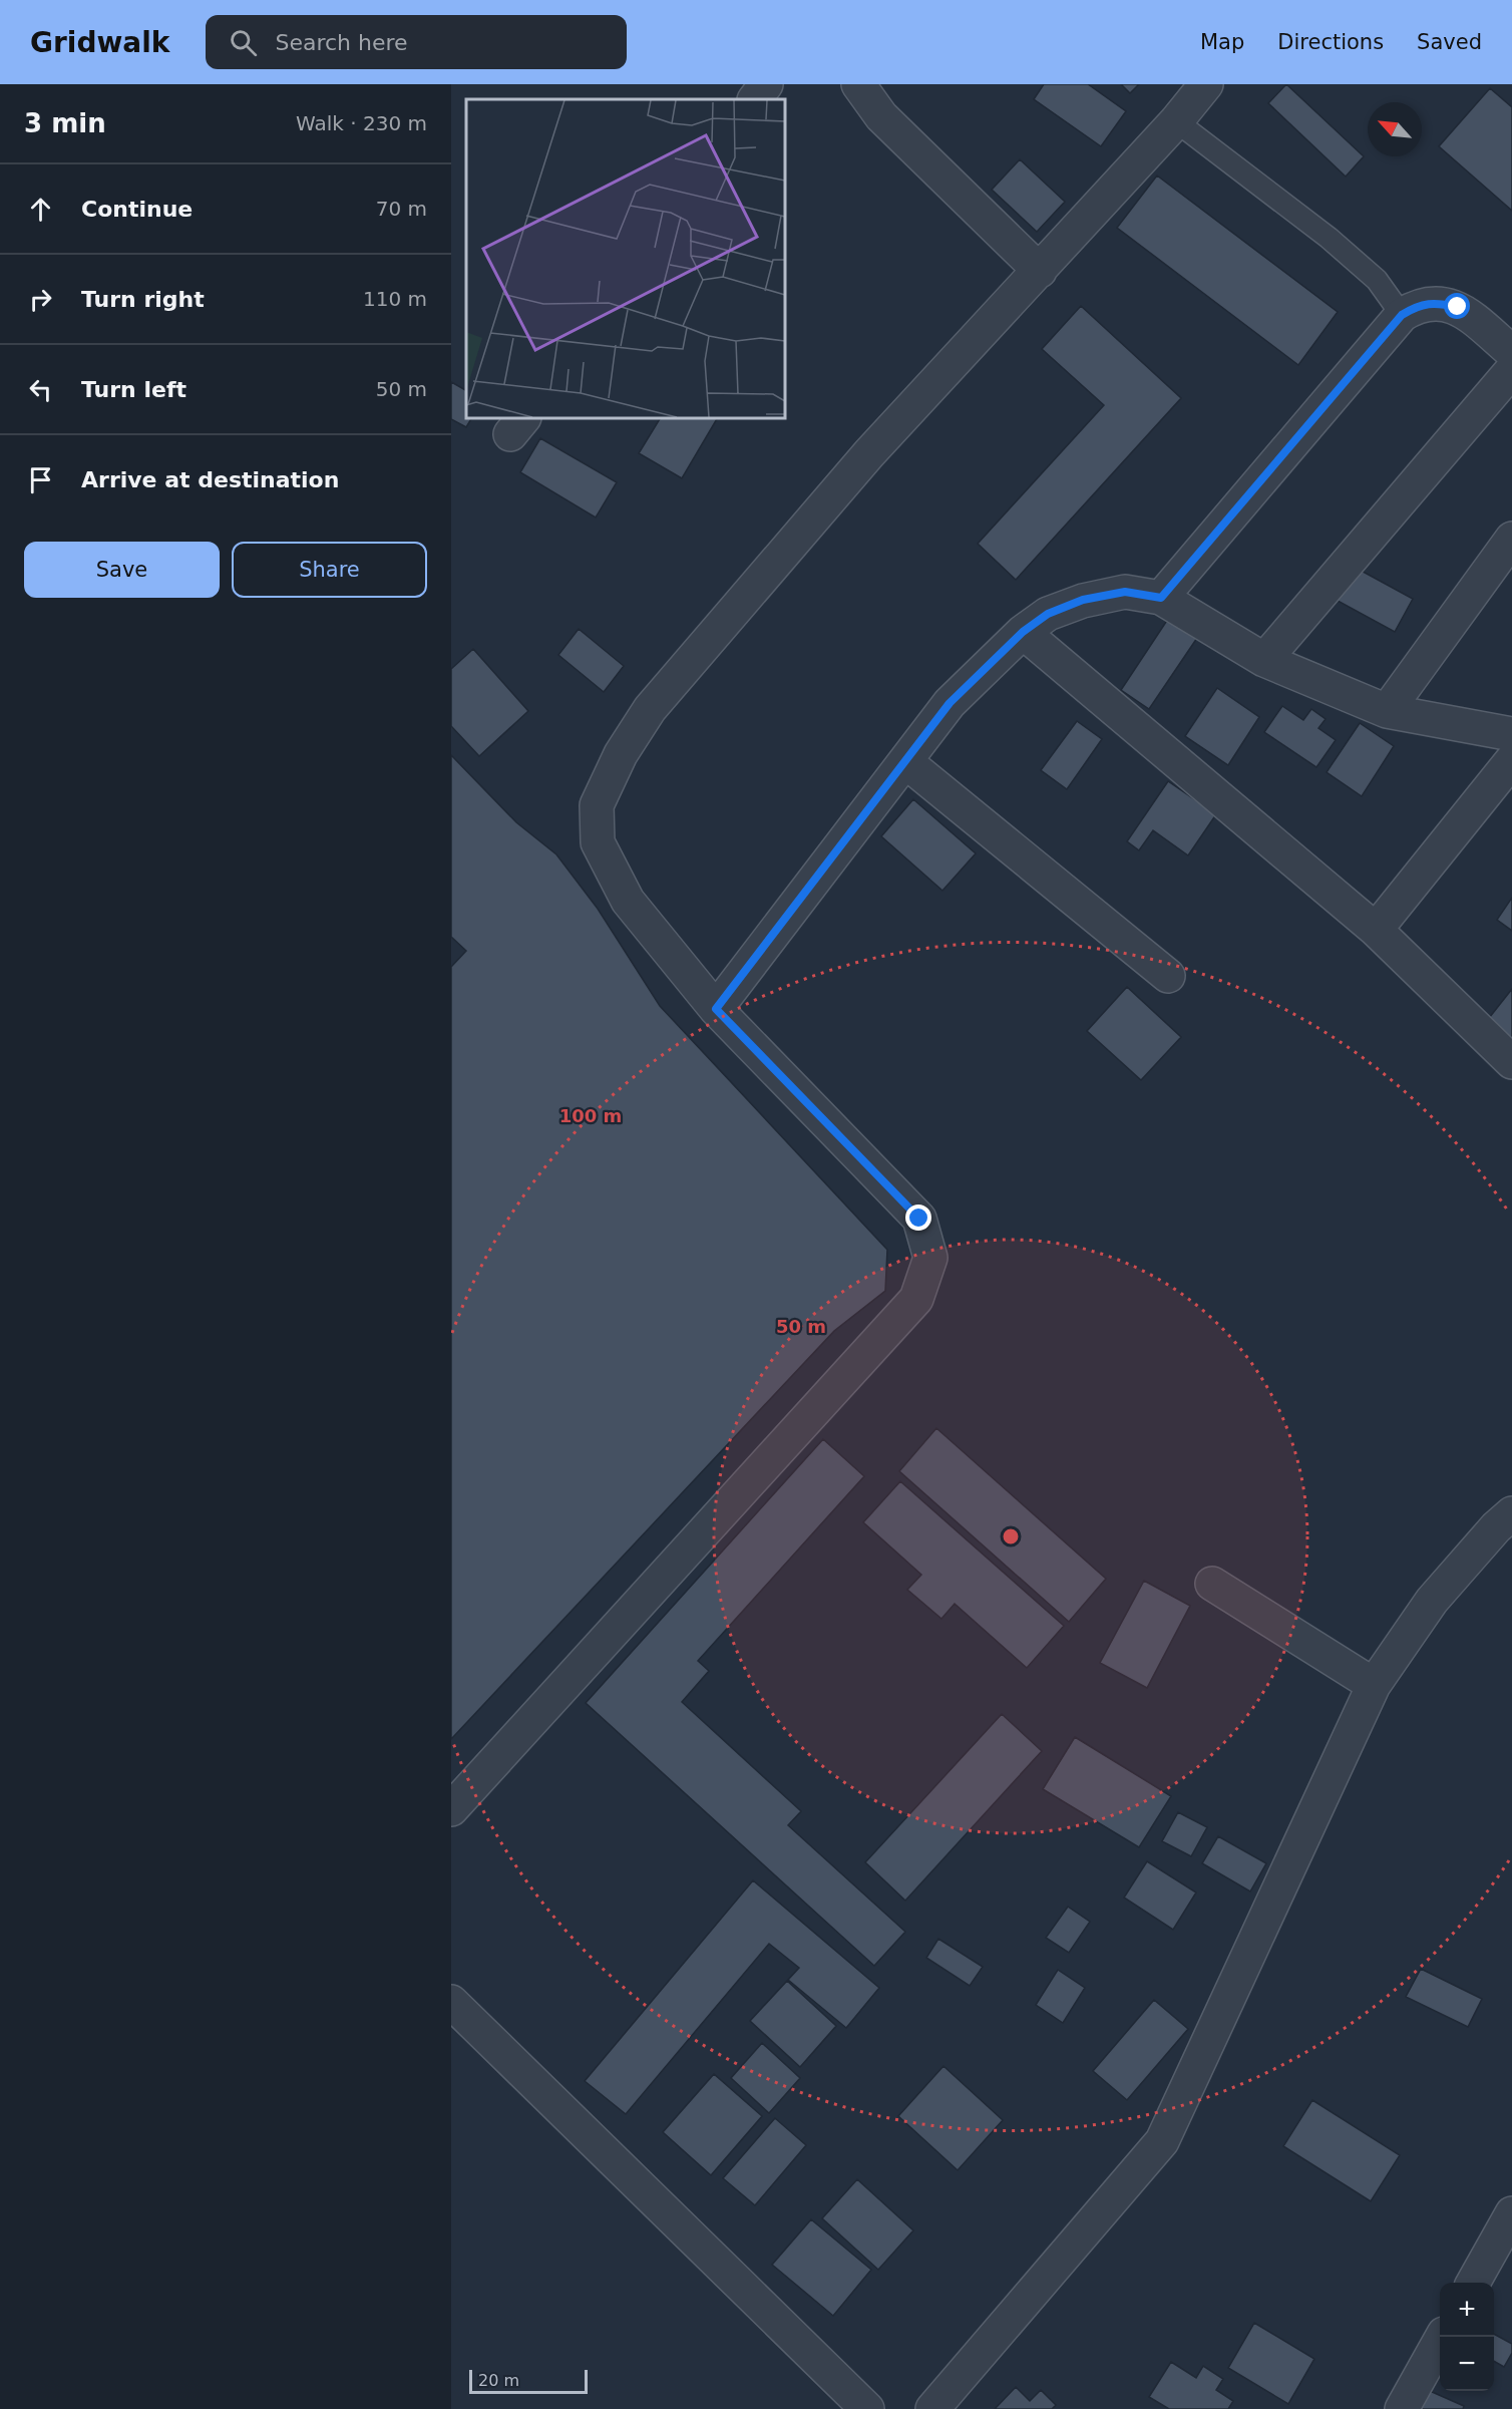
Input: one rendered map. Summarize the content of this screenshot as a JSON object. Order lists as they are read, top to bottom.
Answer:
{
  "scale_bar": "20 m",
  "north": "top left",
  "page": {
    "header": "Gridwalk",
    "search": "Search here",
    "nav": ["Map", "Directions", "Saved"],
    "heading": ["3 min", "Walk · 230 m"],
    "list": [
      ["Continue", "70 m"],
      ["Turn right", "110 m"],
      ["Turn left", "50 m"],
      "Arrive at destination"
    ],
    "buttons": ["Save", "Share"],
    "map_buttons": ["+", "−"],
    "scale": "20 m"
  },
  "rings": ["100 m", "50 m"]
}
